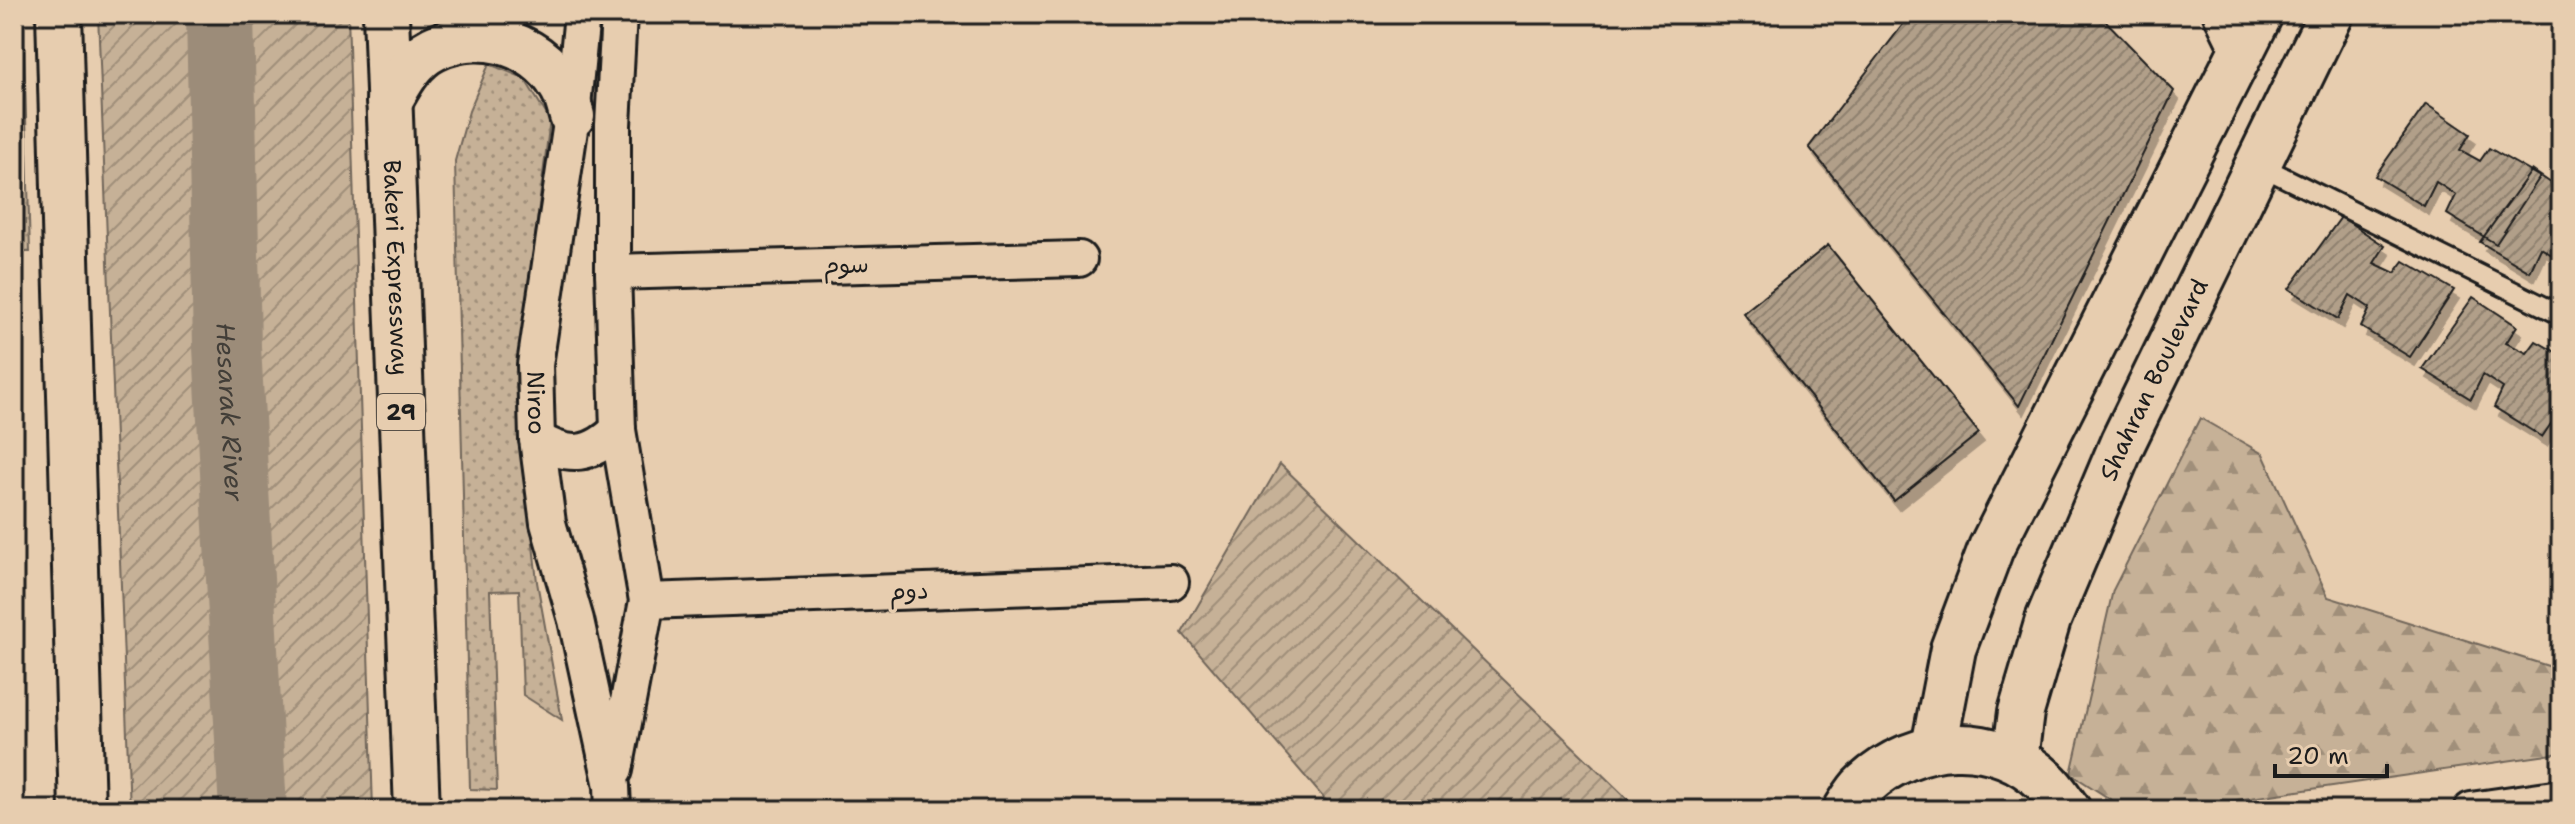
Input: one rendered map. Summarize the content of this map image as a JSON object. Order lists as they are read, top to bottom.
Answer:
{
  "streets": {
    "main road": ["Bakeri Expressway", "Shahran Boulevard", "29"],
    "street": ["سوم", "Niroo", "دوم"]
  },
  "crossings": [
    ["سوم", "Niroo"],
    ["Niroo", "دوم"]
  ],
  "water": ["Hesarak River"],
  "scale_bar": "20 m"
}
